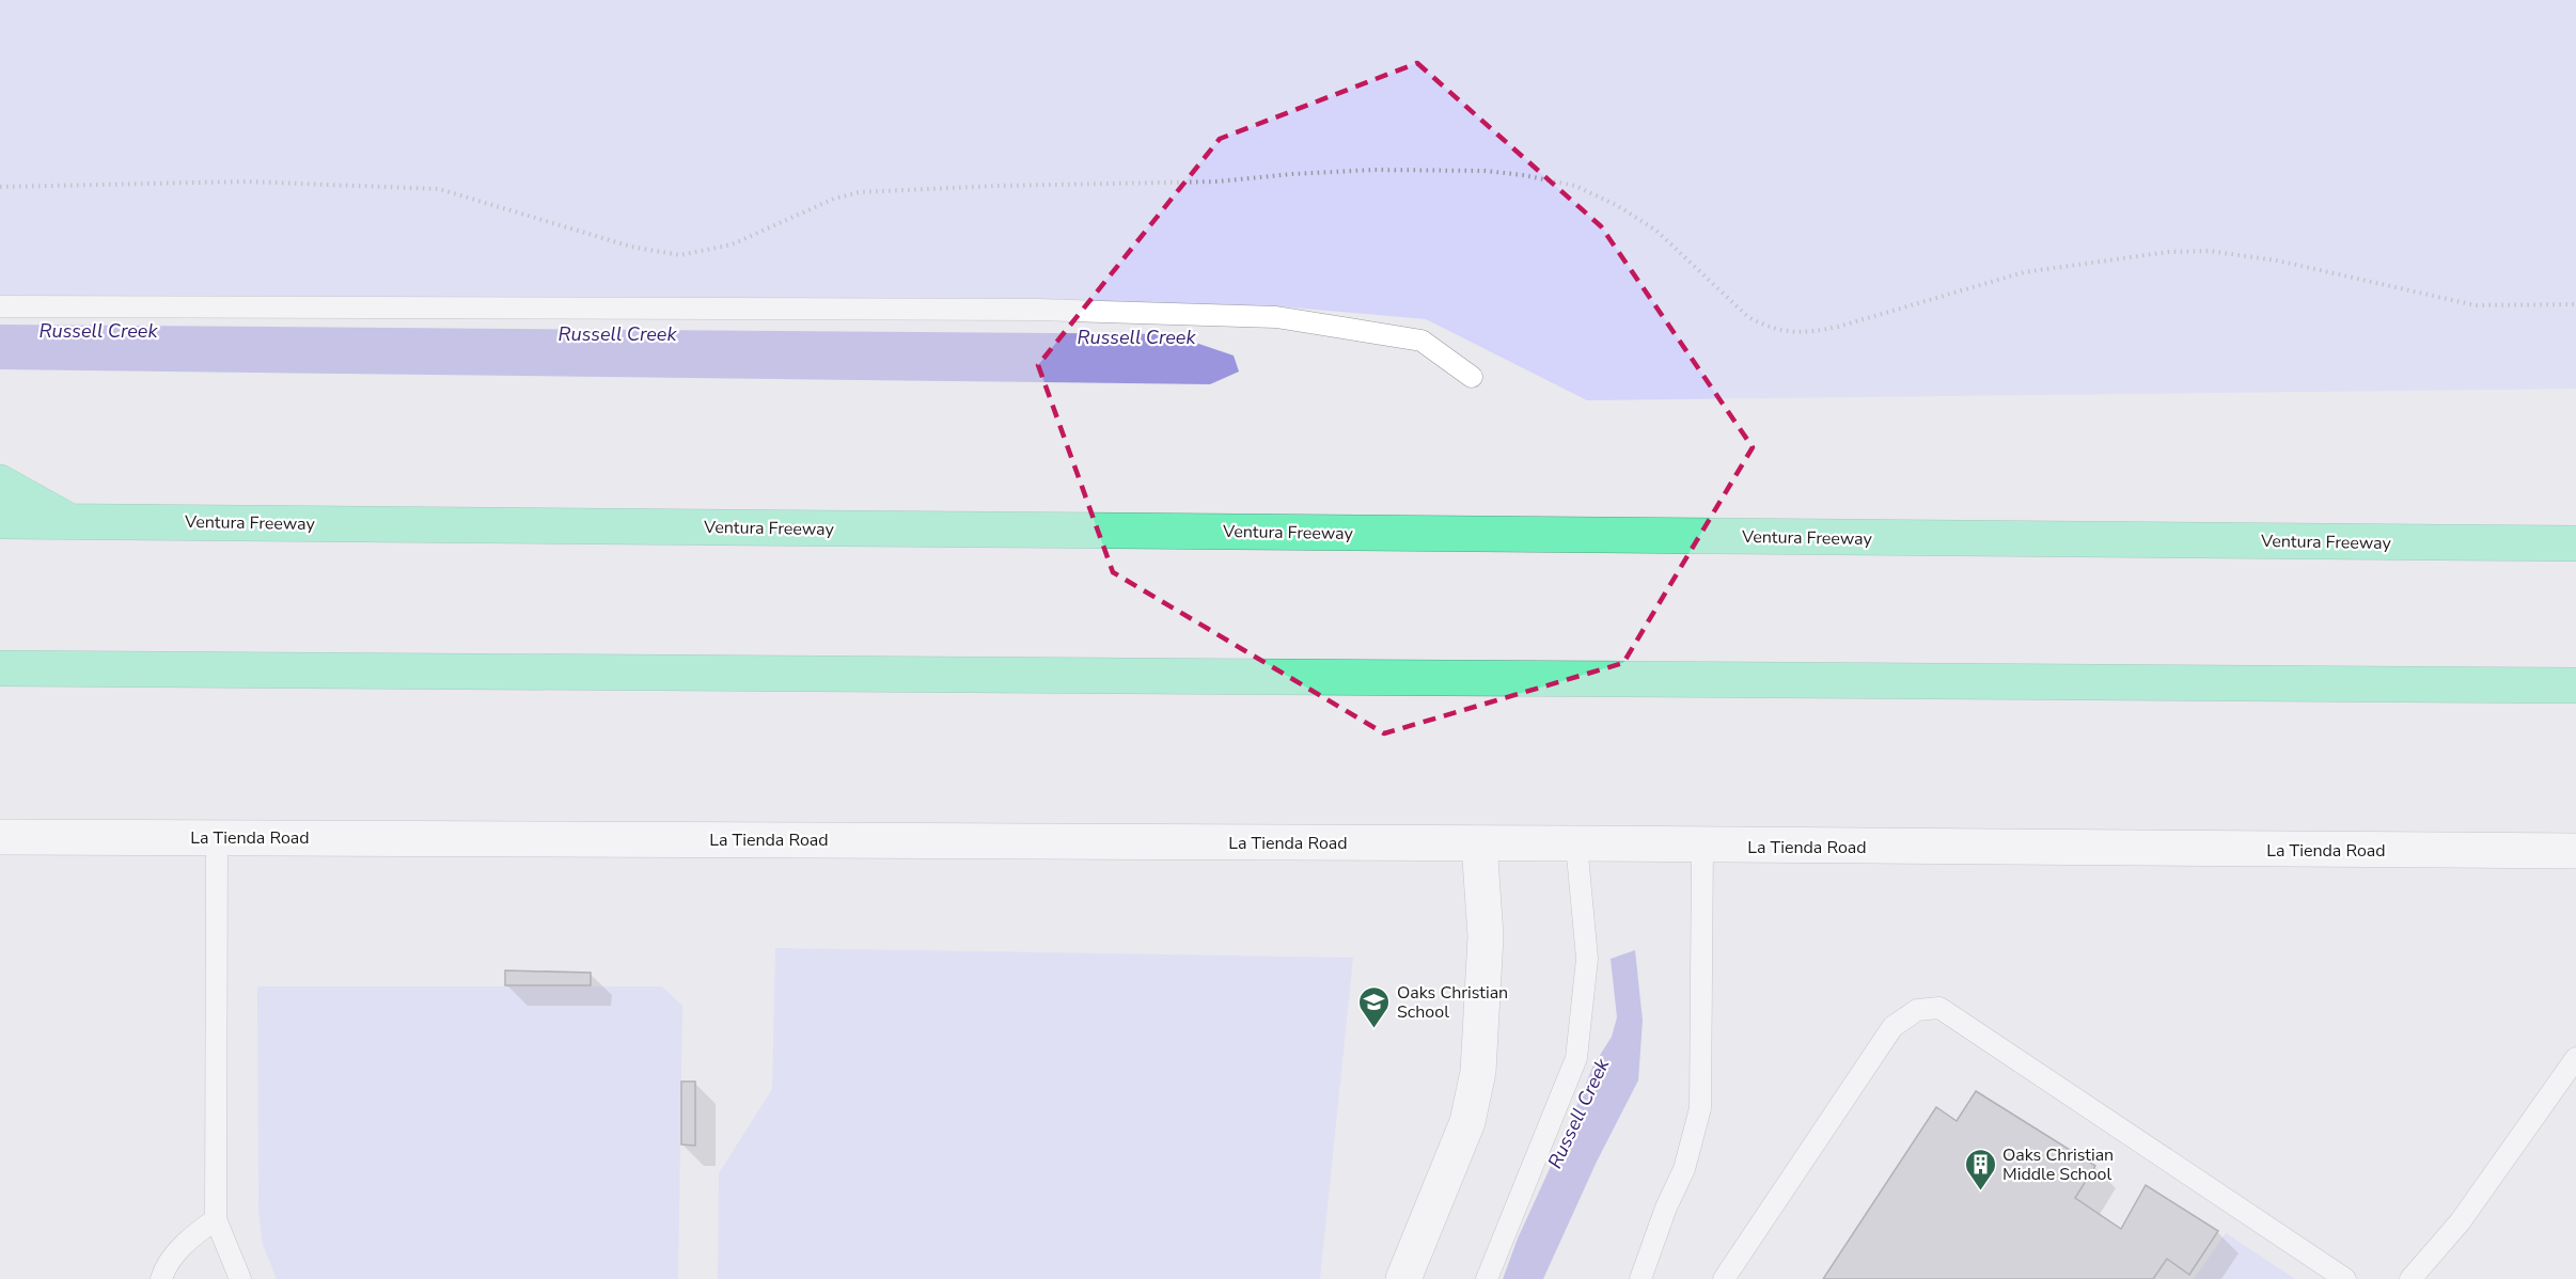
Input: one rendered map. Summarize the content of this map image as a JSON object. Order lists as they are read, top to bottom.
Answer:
{
  "streets": {
    "highway": ["Ventura Freeway"],
    "street": ["La Tienda Road"]
  },
  "water": ["Russell Creek"],
  "places": {
    "school or university": ["Oaks Christian School"],
    "building": ["Oaks Christian Middle School"]
  }
}
